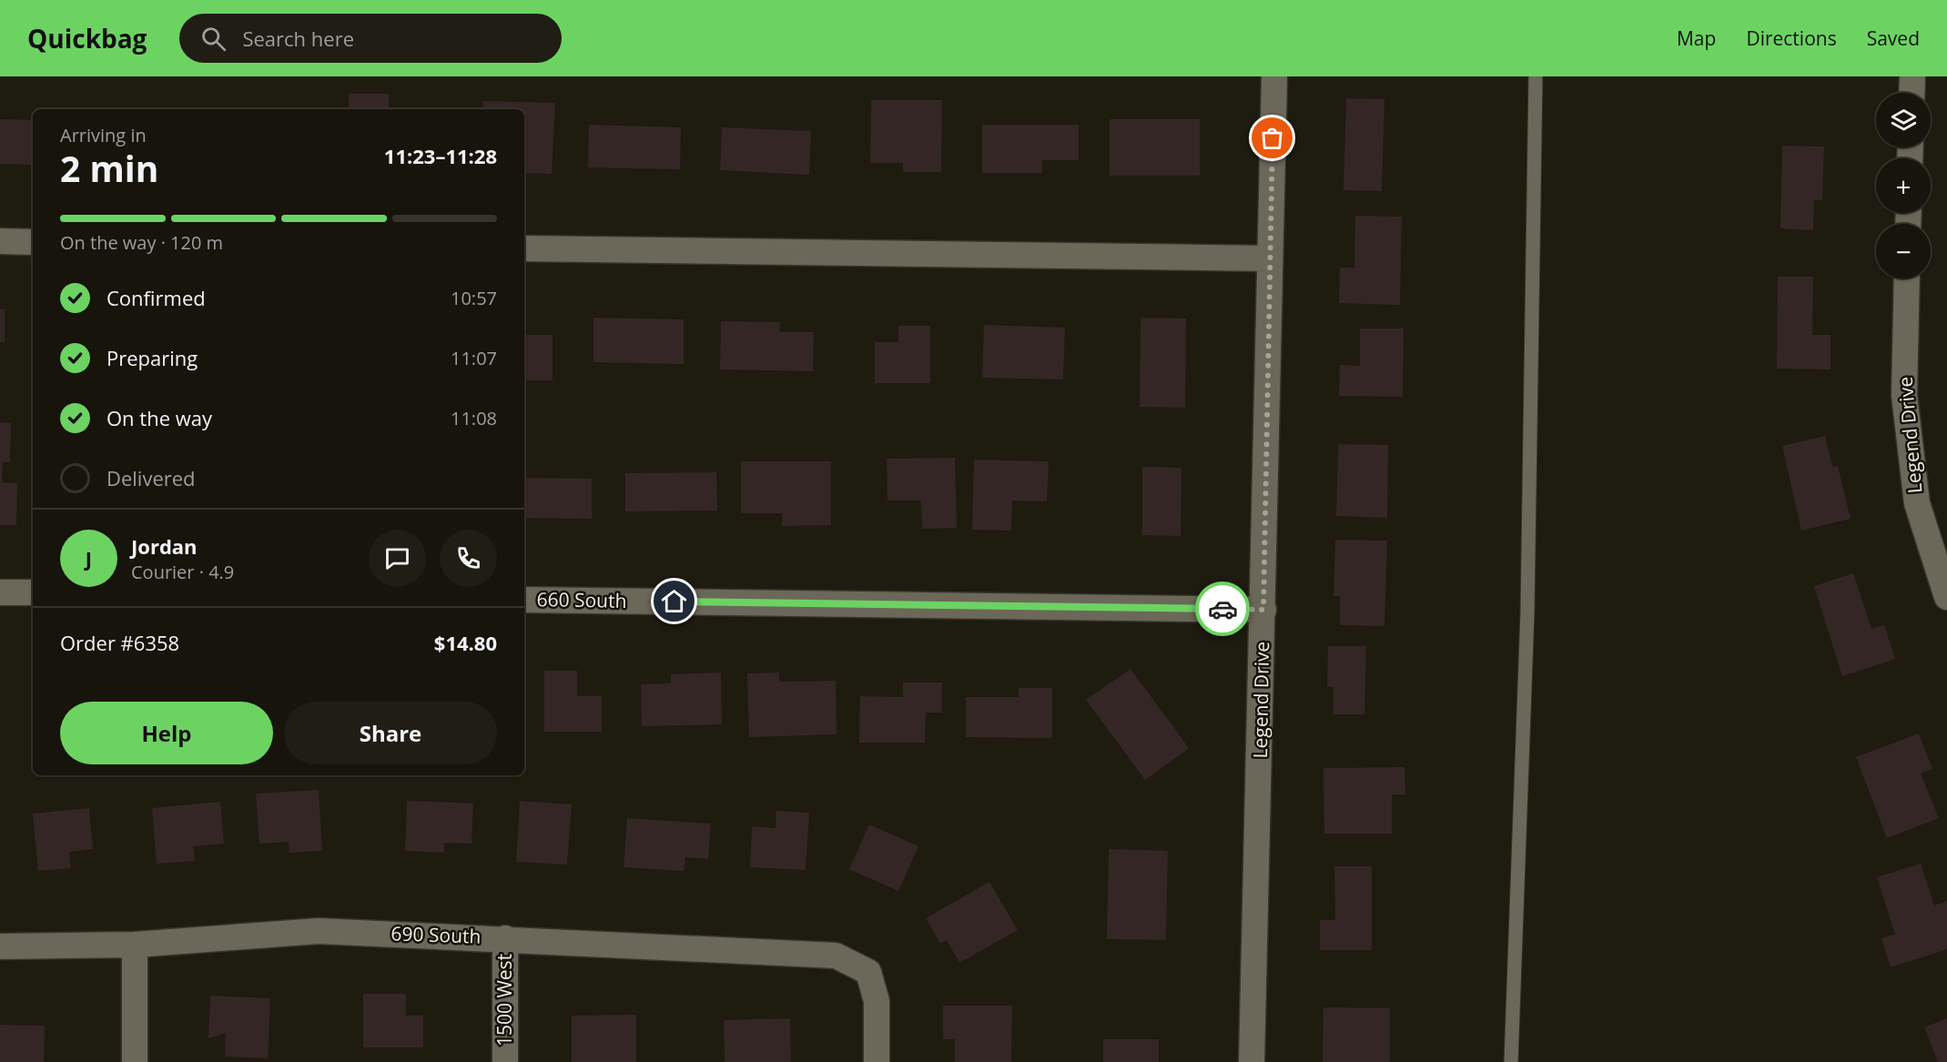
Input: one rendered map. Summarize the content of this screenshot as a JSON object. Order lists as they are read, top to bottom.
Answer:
{
  "streets": {
    "street": [
      "Legend Drive",
      "660 South",
      "690 South",
      "1500 West"
    ]
  },
  "crossings": [
    ["Legend Drive", "660 South"],
    ["690 South", "1500 West"]
  ],
  "page": {
    "header": "Quickbag",
    "search": "Search here",
    "nav": ["Map", "Directions", "Saved"],
    "map_buttons": ["+", "−"],
    "heading": ["2 min", "Arriving in", "11:23–11:28"],
    "panel": [
      "Jordan",
      "Courier · 4.9",
      "Order #6358",
      "$14.80"
    ],
    "bar": "On the way · 120 m",
    "list": [
      ["Confirmed", "10:57"],
      ["Preparing", "11:07"],
      ["On the way", "11:08"],
      "Delivered"
    ],
    "round": "J",
    "buttons": ["Help", "Share"]
  }
}
